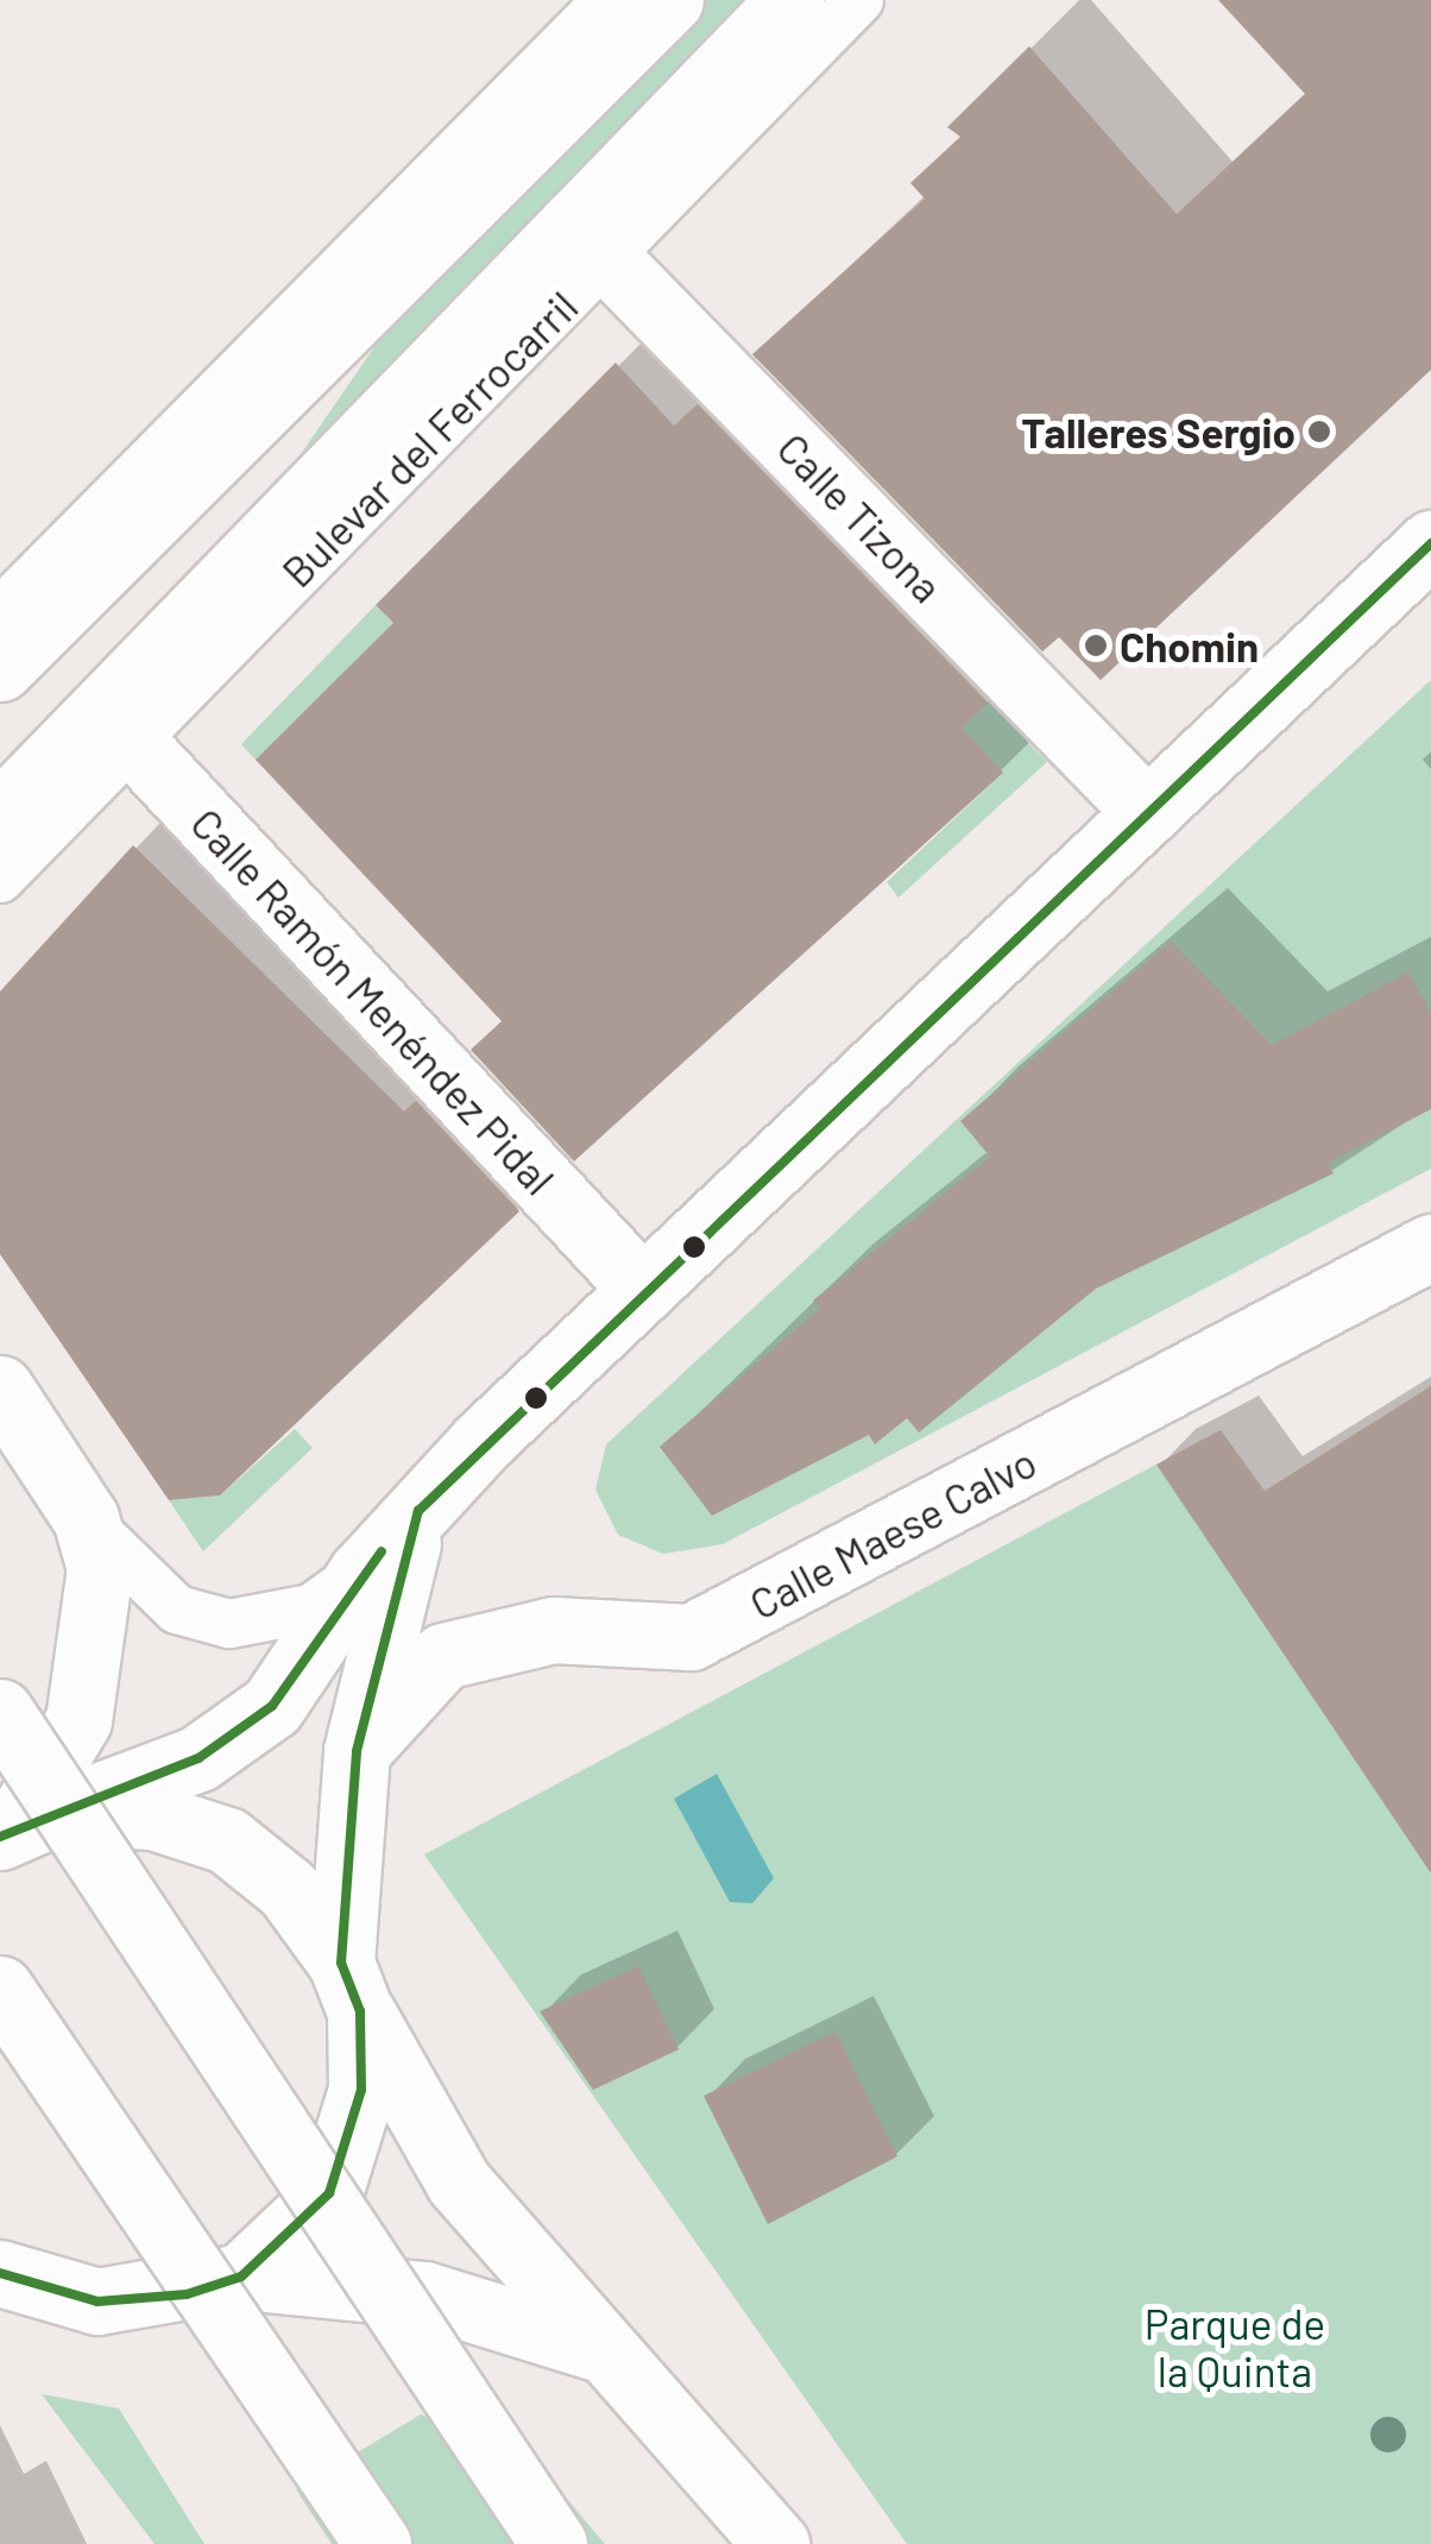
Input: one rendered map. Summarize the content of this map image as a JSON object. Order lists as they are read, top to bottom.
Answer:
{
  "streets": {
    "main road": [
      "Bulevar del Ferrocarril",
      "Calle Tizona",
      "Calle Ramón Menéndez Pidal",
      "Calle Maese Calvo"
    ]
  },
  "crossings": [
    ["Bulevar del Ferrocarril", "Calle Tizona"],
    ["Bulevar del Ferrocarril", "Calle Ramón Menéndez Pidal"]
  ],
  "parks": ["Parque de la Quinta"],
  "places": ["Talleres Sergio", "Chomin"]
}
